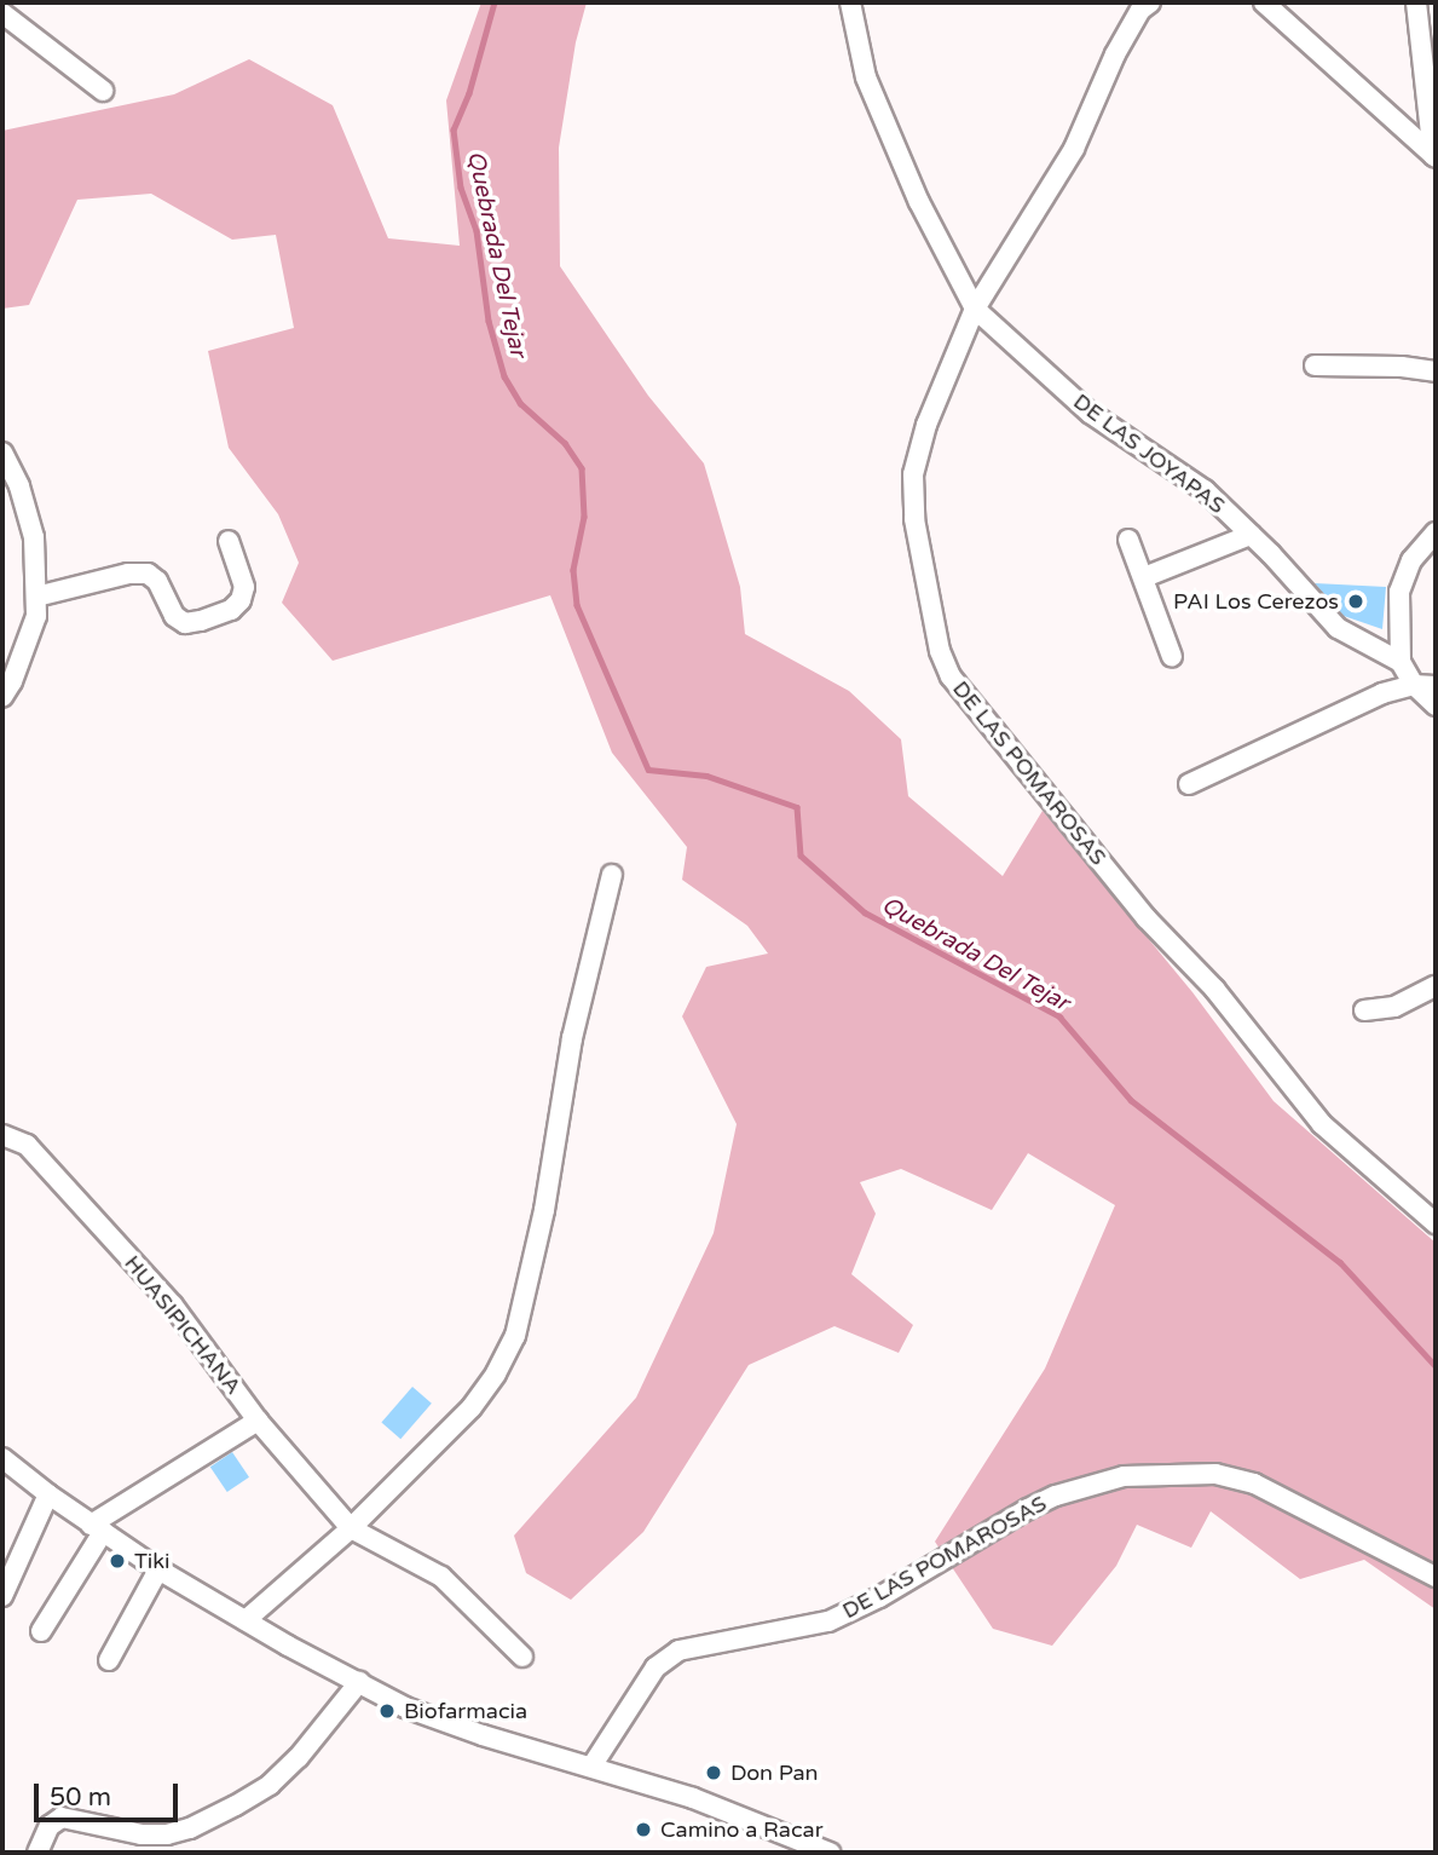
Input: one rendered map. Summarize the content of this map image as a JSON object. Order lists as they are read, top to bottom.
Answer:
{
  "streets": {
    "street": ["DE LAS JOYAPAS", "DE LAS POMAROSAS", "HUASIPICHANA"]
  },
  "crossings": [
    ["DE LAS JOYAPAS", "DE LAS POMAROSAS"]
  ],
  "water": ["Quebrada Del Tejar"],
  "places": [
    "PAI Los Cerezos",
    "Tiki",
    "Biofarmacia",
    "Don Pan",
    "Camino a Racar"
  ],
  "scale_bar": "50 m"
}
